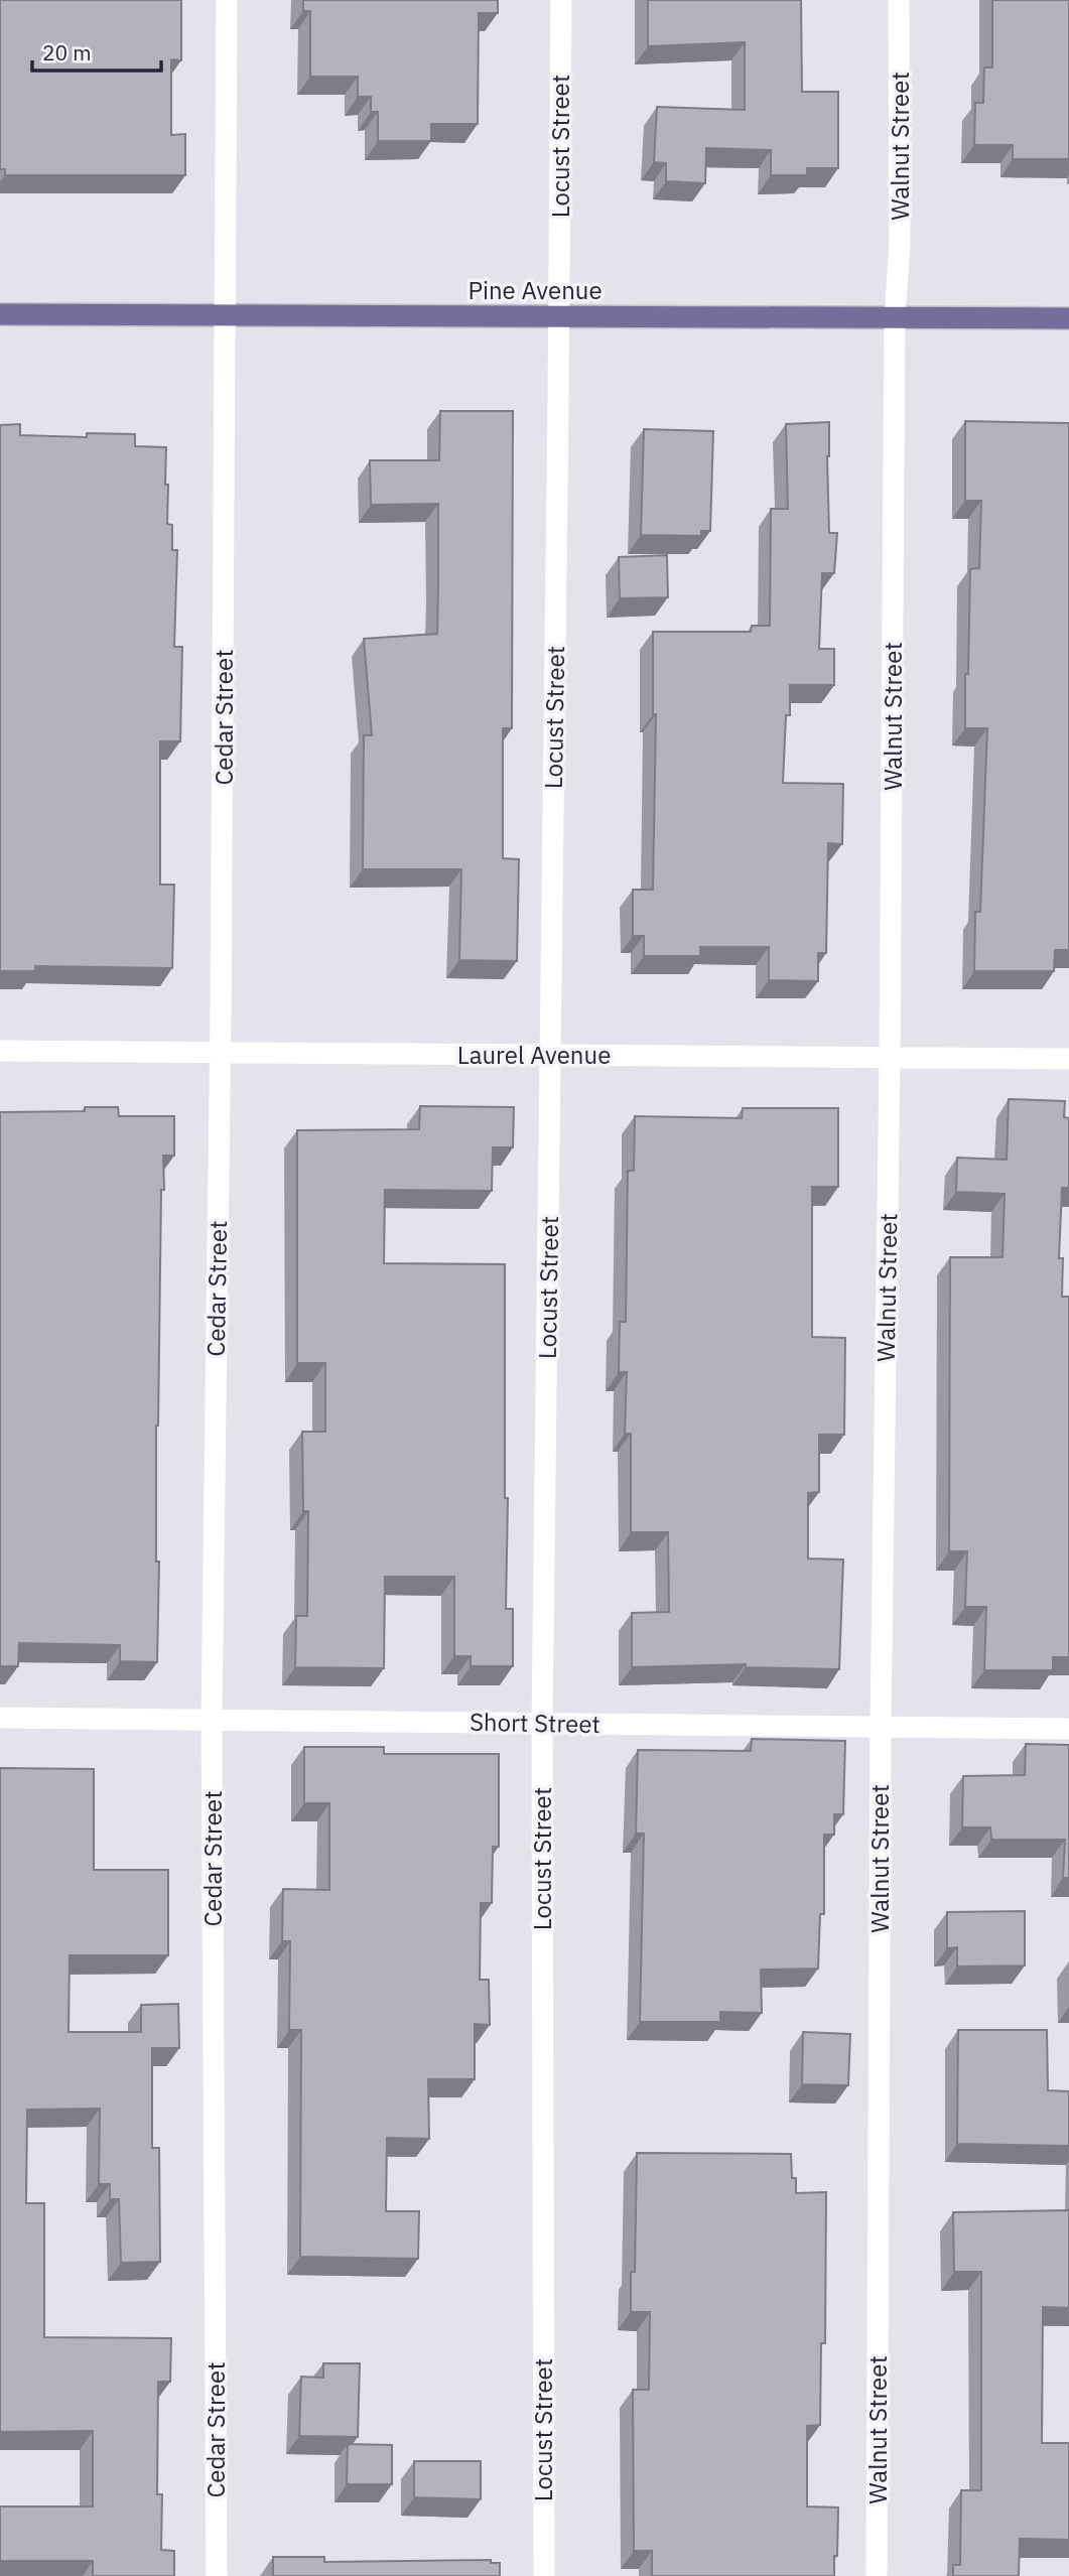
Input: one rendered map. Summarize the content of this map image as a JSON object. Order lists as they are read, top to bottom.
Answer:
{
  "streets": {
    "main road": ["Pine Avenue"],
    "street": [
      "Locust Street",
      "Walnut Street",
      "Cedar Street",
      "Laurel Avenue",
      "Short Street"
    ]
  },
  "crossings": [
    ["Locust Street", "Pine Avenue"],
    ["Locust Street", "Laurel Avenue"],
    ["Locust Street", "Short Street"],
    ["Walnut Street", "Pine Avenue"],
    ["Walnut Street", "Laurel Avenue"],
    ["Walnut Street", "Short Street"],
    ["Pine Avenue", "Cedar Street"],
    ["Cedar Street", "Laurel Avenue"],
    ["Cedar Street", "Short Street"]
  ],
  "scale_bar": "20 m"
}
